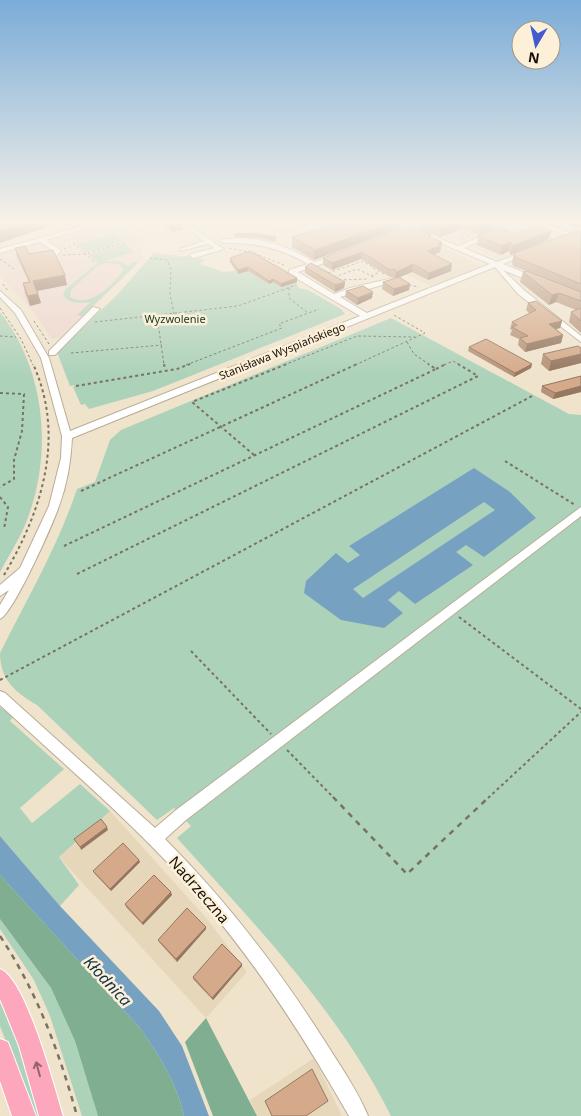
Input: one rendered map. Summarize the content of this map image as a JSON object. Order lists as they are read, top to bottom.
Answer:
{
  "streets": {
    "street": ["Stanisława Wyspiańskiego", "Nadrzeczna"]
  },
  "water": ["Kłodnica"],
  "parks": ["Wyzwolenie"],
  "north": "bottom"
}
